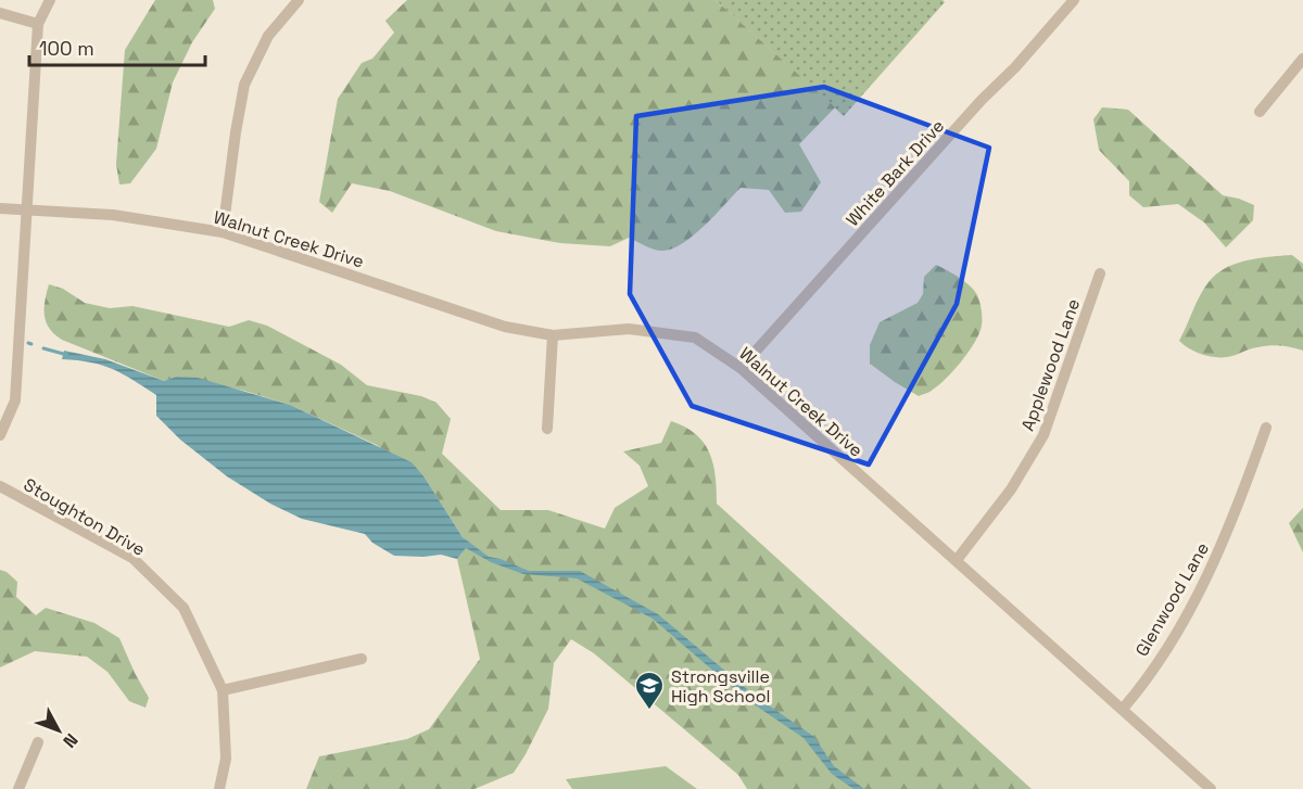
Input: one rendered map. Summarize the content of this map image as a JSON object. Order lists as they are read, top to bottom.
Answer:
{
  "streets": {
    "street": [
      "White Bark Drive",
      "Walnut Creek Drive",
      "Applewood Lane",
      "Stoughton Drive",
      "Glenwood Lane"
    ]
  },
  "crossings": [
    ["White Bark Drive", "Walnut Creek Drive"],
    ["Walnut Creek Drive", "Applewood Lane"],
    ["Walnut Creek Drive", "Glenwood Lane"]
  ],
  "places": {
    "school or university": ["Strongsville High School"]
  },
  "scale_bar": "100 m",
  "north": "bottom right"
}
